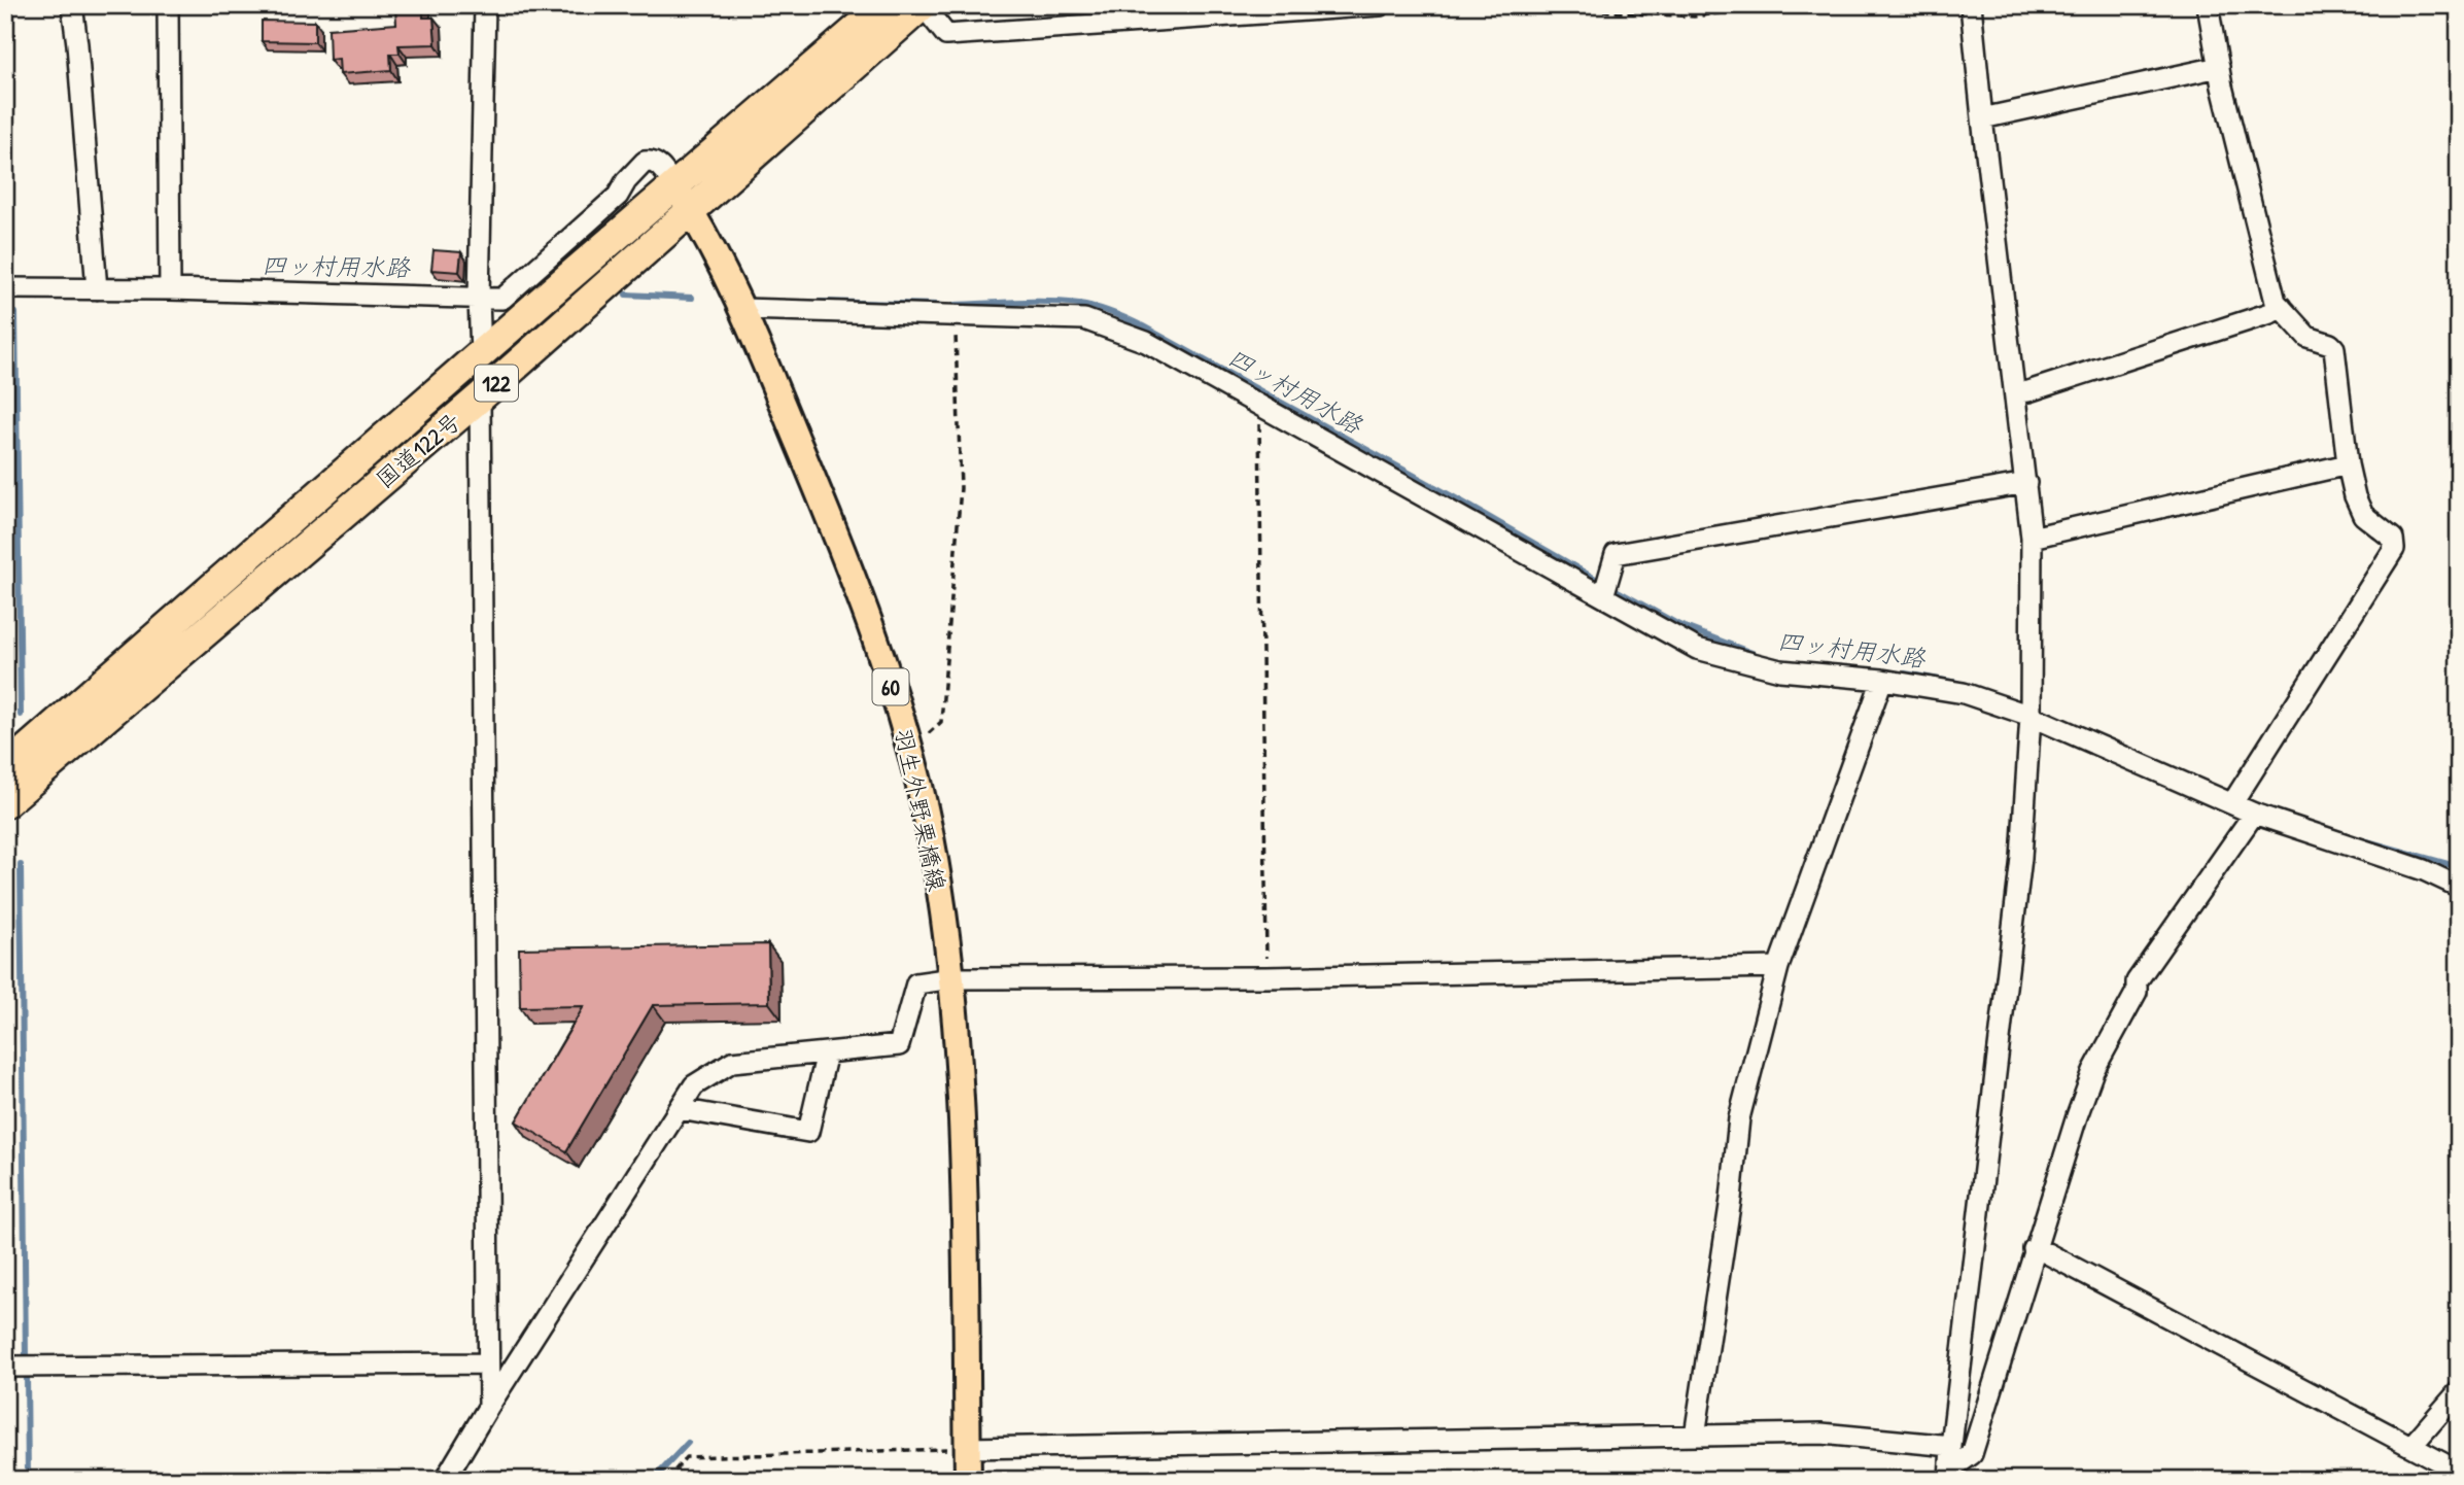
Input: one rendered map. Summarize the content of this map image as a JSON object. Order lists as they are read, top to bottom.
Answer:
{
  "streets": {
    "highway": ["122", "国道122号"],
    "main road": ["60", "羽生外野栗橋線"]
  },
  "crossings": [
    ["国道122号", "羽生外野栗橋線"]
  ],
  "water": ["四ッ村用水路"]
}
